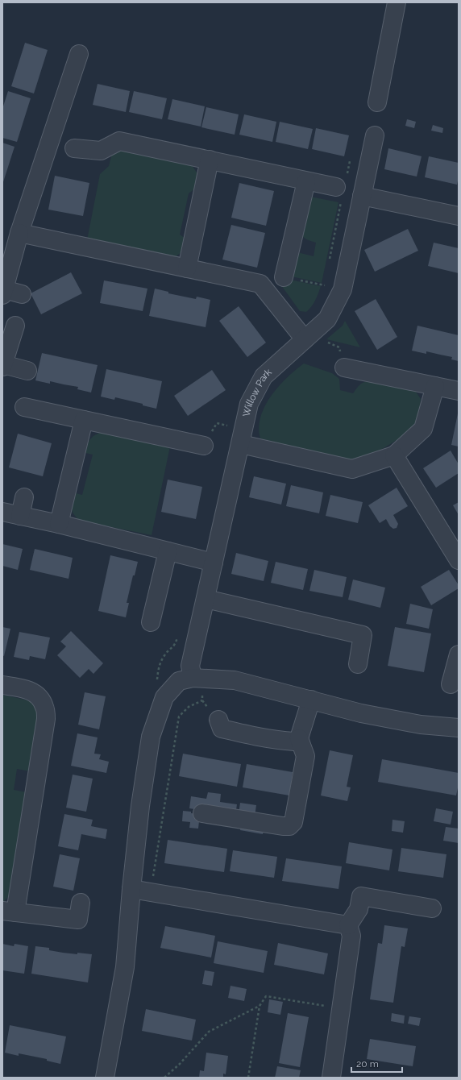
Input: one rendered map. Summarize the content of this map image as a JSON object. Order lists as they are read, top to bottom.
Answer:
{
  "streets": {
    "street": ["Willow Park"]
  },
  "scale_bar": "20 m"
}
